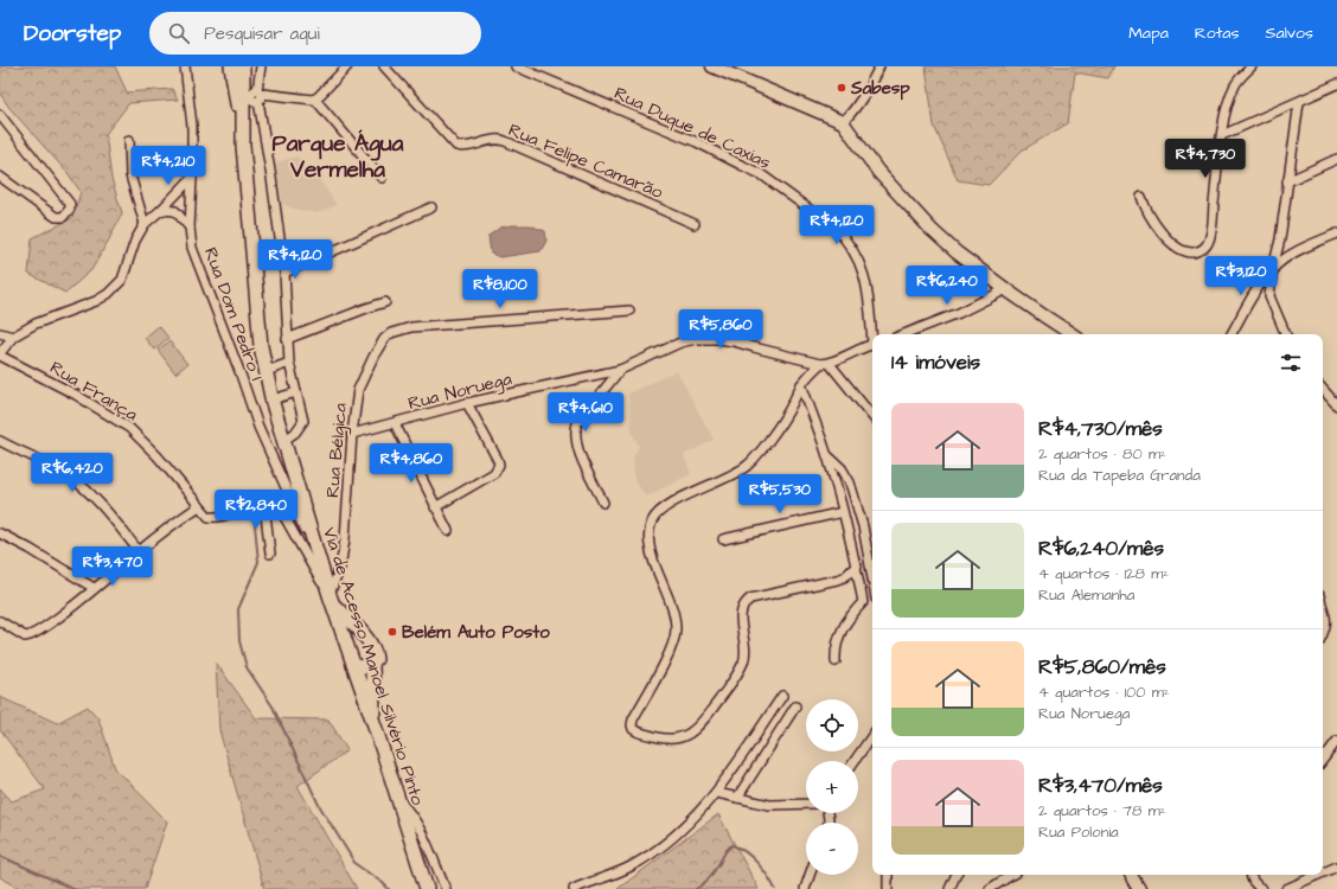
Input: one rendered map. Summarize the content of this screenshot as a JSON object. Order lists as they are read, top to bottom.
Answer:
{
  "streets": {
    "main road": ["Via de Acesso Manoel Silvério Pinto"],
    "street": [
      "Rua Duque de Caxias",
      "Rua Felipe Camarão",
      "Rua Dom Pedro I",
      "Rua França",
      "Rua Noruega",
      "Rua Bélgica"
    ]
  },
  "crossings": [
    ["Rua Dom Pedro I", "Via de Acesso Manoel Silvério Pinto"],
    ["Rua Noruega", "Rua Bélgica"],
    ["Rua Bélgica", "Via de Acesso Manoel Silvério Pinto"]
  ],
  "districts": ["Parque Água Vermelha"],
  "places": ["Sabesp", "Belém Auto Posto"],
  "page": {
    "header": "Doorstep",
    "search": "Pesquisar aqui",
    "nav": ["Mapa", "Rotas", "Salvos"],
    "price": [
      "R$4,730",
      "R$4,210",
      "R$4,120",
      "R$4,120",
      "R$3,120",
      "R$6,240",
      "R$8,100",
      "R$5,860",
      "R$4,610",
      "R$4,860",
      "R$6,420",
      "R$5,530",
      "R$2,840",
      "R$3,470"
    ],
    "heading": "14 imóveis",
    "list": [
      {
        "name": "R$4,730/mês",
        "note": "2 quartos · 80 m² · Rua da Tapeba Granda"
      },
      {
        "name": "R$6,240/mês",
        "note": "4 quartos · 128 m² · Rua Alemanha"
      },
      {
        "name": "R$5,860/mês",
        "note": "4 quartos · 100 m² · Rua Noruega"
      },
      {
        "name": "R$3,470/mês",
        "note": "2 quartos · 78 m² · Rua Polonia"
      }
    ],
    "map_buttons": ["+", "−"]
  }
}
